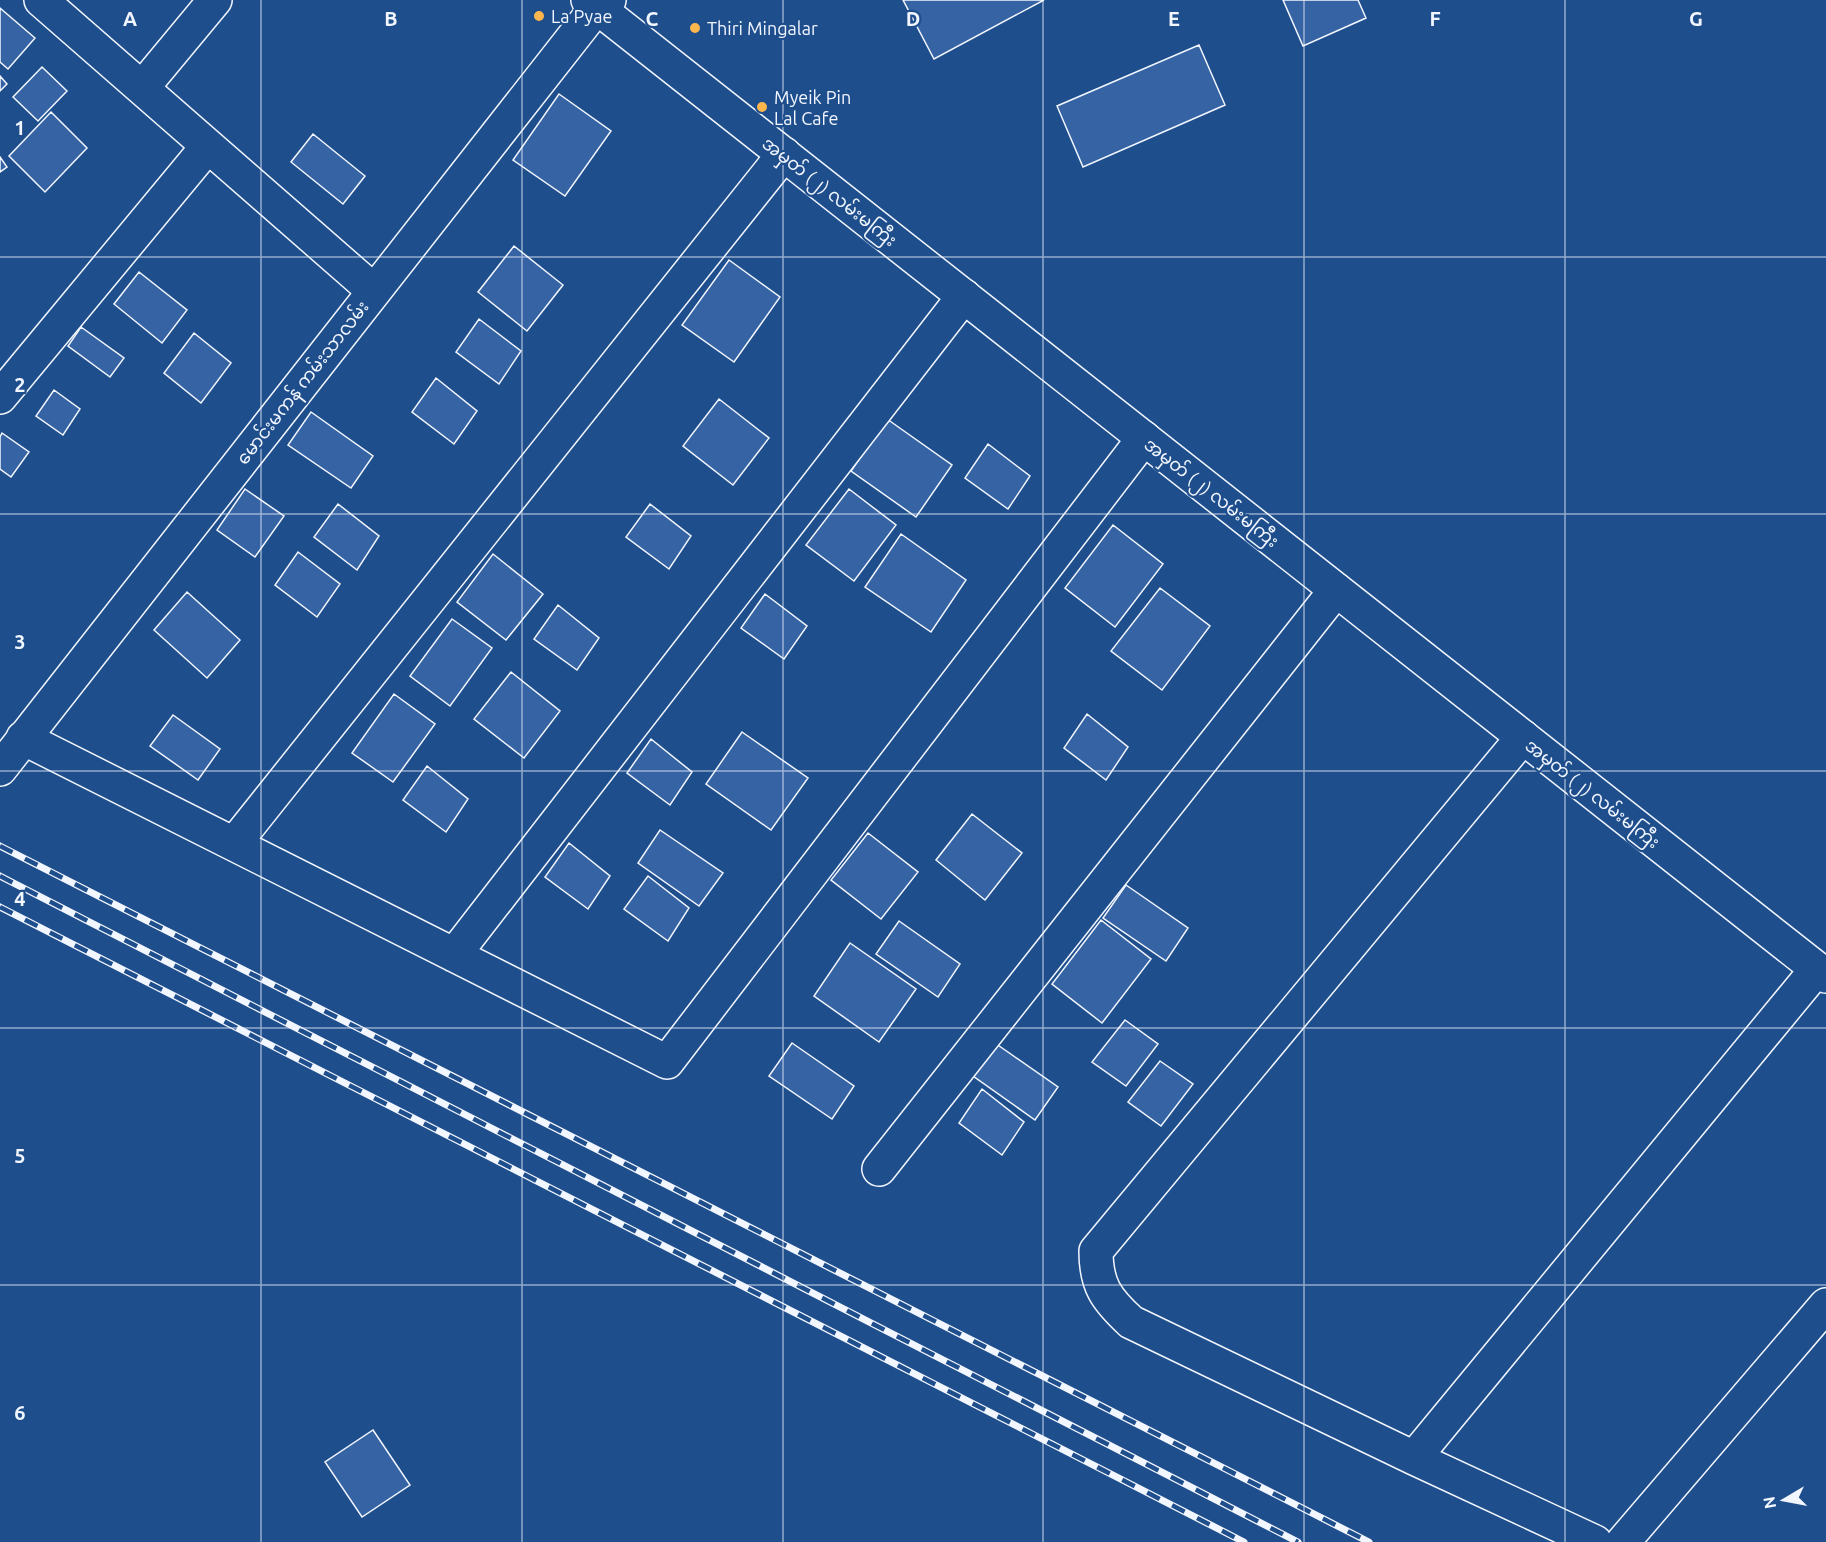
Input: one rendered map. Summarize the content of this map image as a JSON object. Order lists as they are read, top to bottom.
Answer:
{
  "streets": {
    "street": ["အမှတ် (၂) လမ်းမကြီး", "မောင်းမကန် ကမ်းသာလမ်း"]
  },
  "crossings": [
    ["အမှတ် (၂) လမ်းမကြီး", "မောင်းမကန် ကမ်းသာလမ်း"]
  ],
  "places": ["La Pyae", "Thiri Mingalar", "Myeik Pin Lal Cafe"],
  "north": "left",
  "grid": {
    "columns": [
      "A",
      "B",
      "C",
      "D",
      "E",
      "F",
      "G"
    ],
    "rows": [
      "1",
      "2",
      "3",
      "4",
      "5",
      "6"
    ]
  }
}
